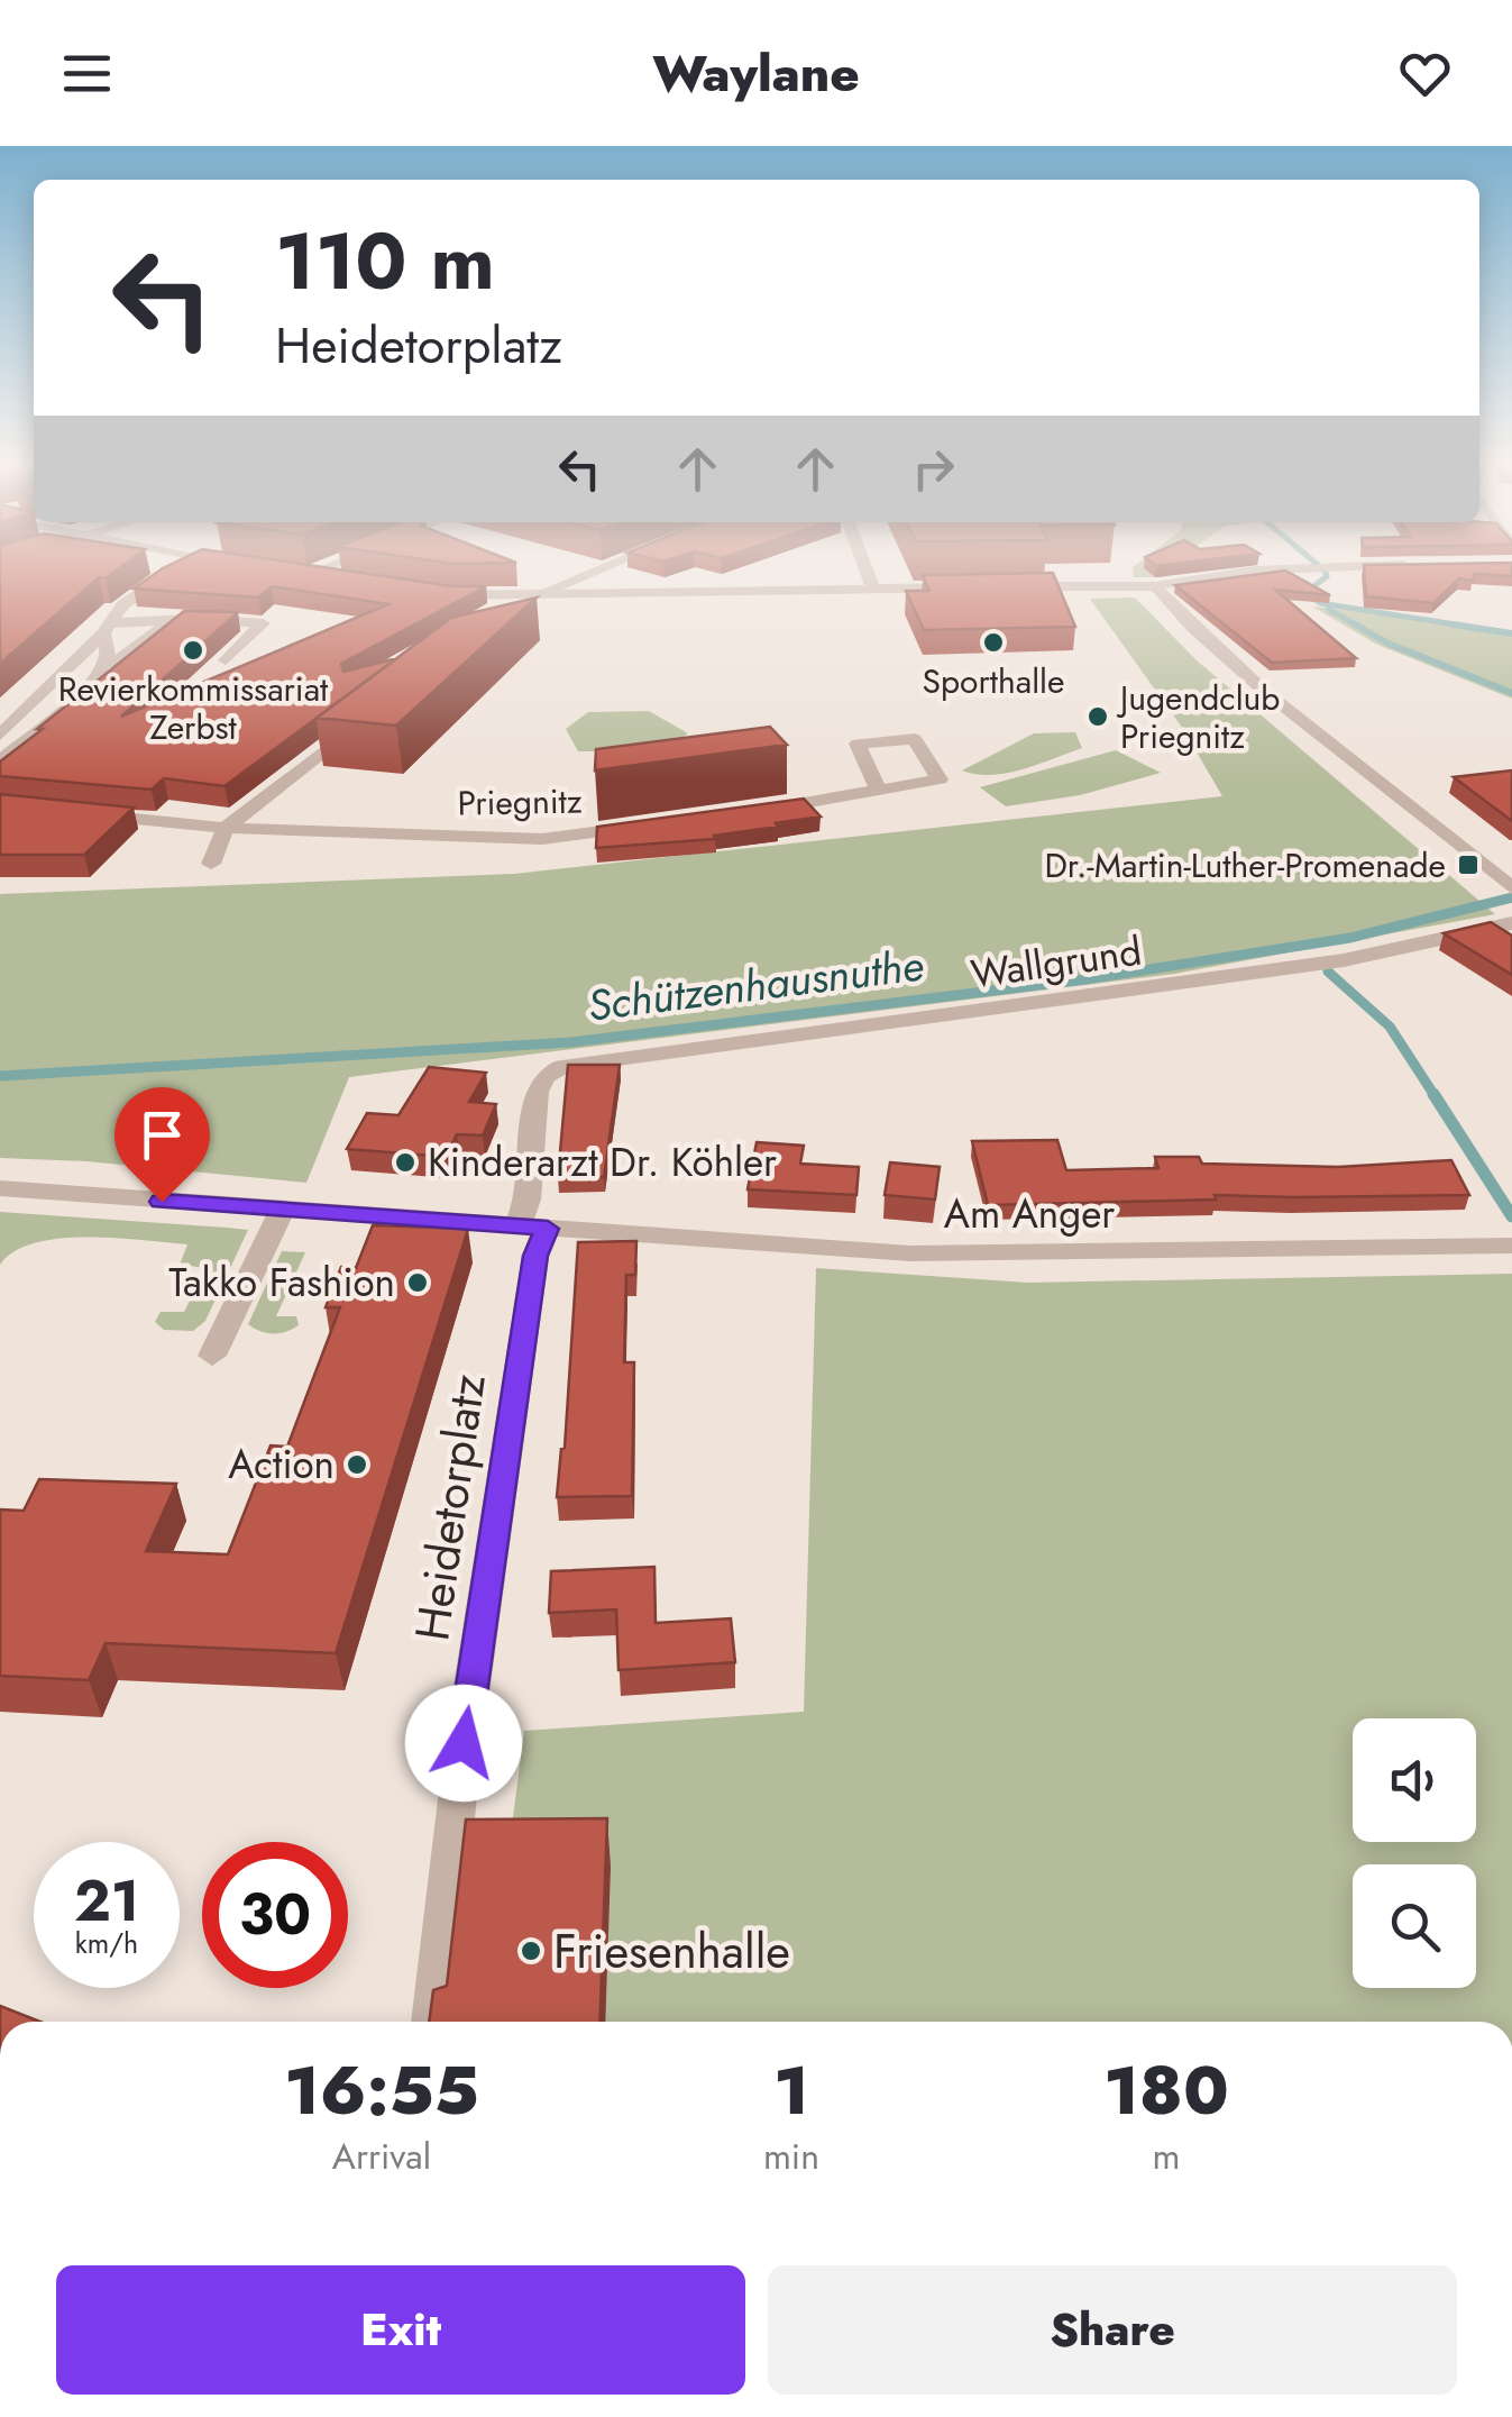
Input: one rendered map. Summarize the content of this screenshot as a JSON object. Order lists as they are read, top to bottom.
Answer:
{
  "streets": {
    "street": [
      "Priegnitz",
      "Wallgrund",
      "Am Anger",
      "Heidetorplatz"
    ]
  },
  "crossings": [
    ["Wallgrund", "Heidetorplatz"],
    ["Am Anger", "Heidetorplatz"]
  ],
  "water": ["Schützenhausnuthe"],
  "places": {
    "other": [
      "Sporthalle",
      "Revierkommissariat Zerbst",
      "Jugendclub Priegnitz",
      "Kinderarzt Dr. Köhler",
      "Takko Fashion",
      "Action",
      "Friesenhalle"
    ],
    "transit": ["Dr.-Martin-Luther-Promenade"]
  },
  "page": {
    "header": "Waylane",
    "turn": ["110 m", "Heidetorplatz"],
    "speed": "21 km/h",
    "limit": "30",
    "eta": [
      "16:55",
      "Arrival",
      "1",
      "min",
      "180",
      "m"
    ],
    "buttons": ["Exit", "Share"]
  }
}
